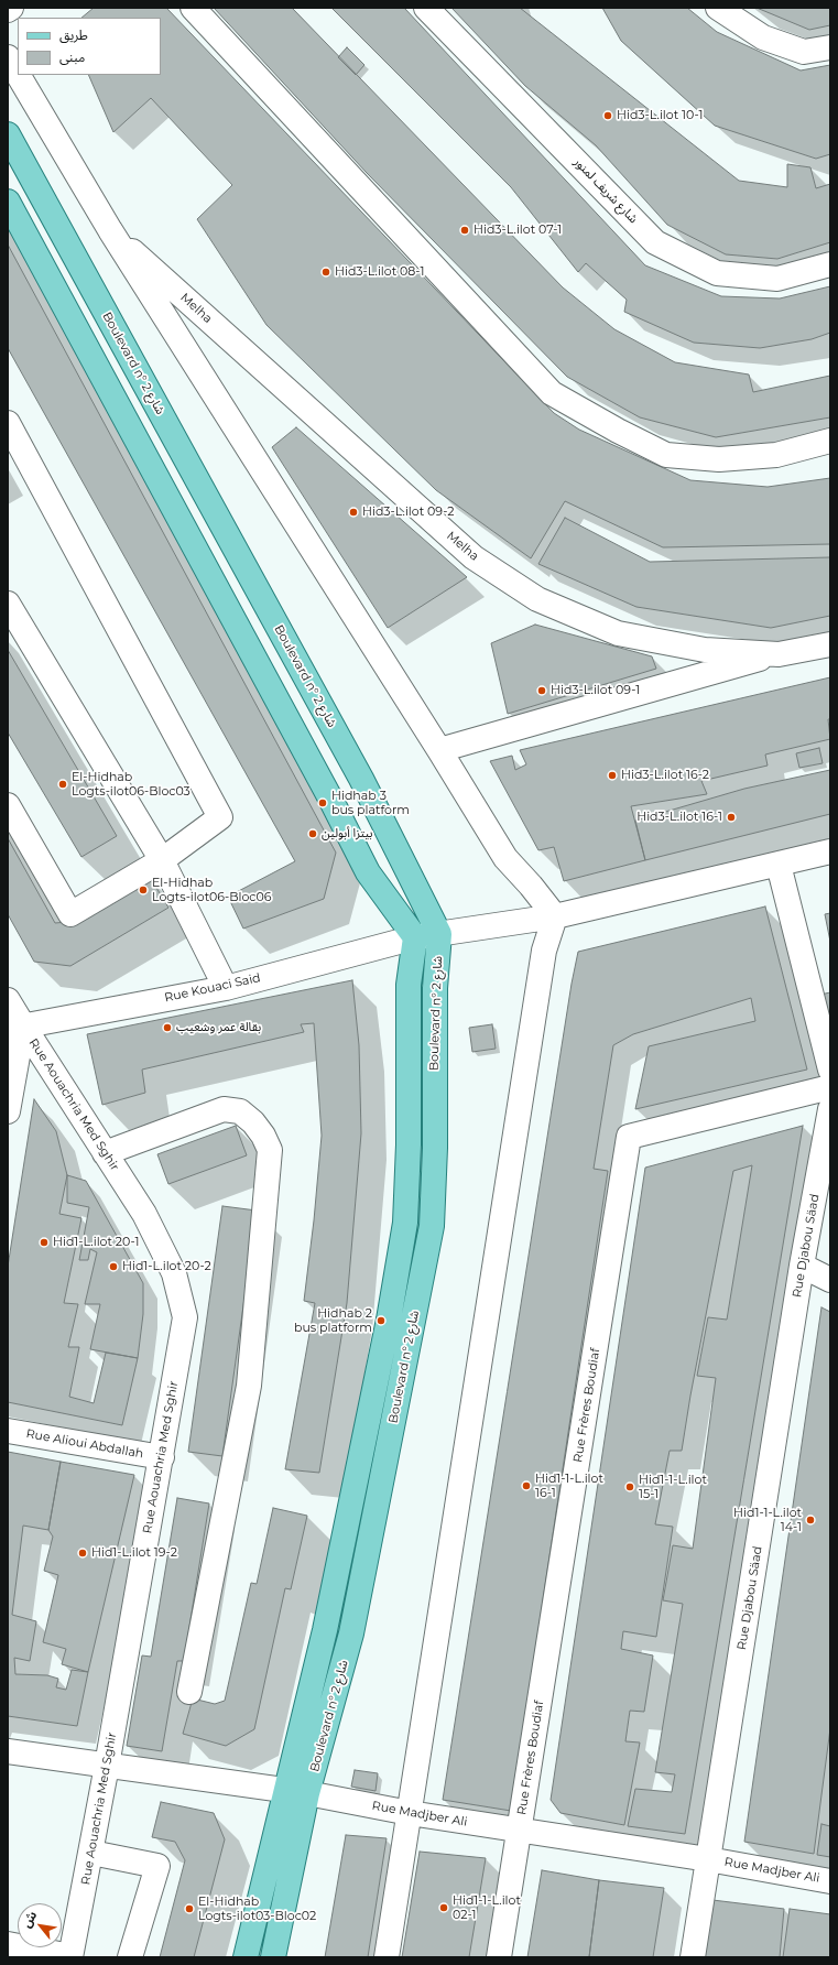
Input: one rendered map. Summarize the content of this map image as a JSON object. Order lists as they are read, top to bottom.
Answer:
{
  "streets": {
    "main road": ["Boulevard n° شارع 2"],
    "street": [
      "شارع شريف لمنور",
      "Melha",
      "Rue Kouaci Said",
      "Rue Aouachria Med Sghir",
      "Rue Djabou Säad",
      "Rue Frères Boudiaf",
      "Rue Alioui Abdallah",
      "Rue Madjber Ali"
    ]
  },
  "crossings": [
    ["Boulevard n° شارع 2", "Rue Kouaci Said"],
    ["Boulevard n° شارع 2", "Rue Madjber Ali"],
    ["Rue Kouaci Said", "Rue Aouachria Med Sghir"],
    ["Rue Aouachria Med Sghir", "Rue Alioui Abdallah"],
    ["Rue Aouachria Med Sghir", "Rue Madjber Ali"],
    ["Rue Djabou Säad", "Rue Madjber Ali"],
    ["Rue Frères Boudiaf", "Rue Madjber Ali"]
  ],
  "places": [
    "Hid3-L.ilot 10-1",
    "Hid3-L.ilot 07-1",
    "Hid3-L.ilot 08-1",
    "Hid3-L.ilot 09-2",
    "Hid3-L.ilot 09-1",
    "Hid3-L.ilot 16-2",
    "El-Hidhab Logts-ilot06-Bloc03",
    "Hidhab 3 bus platform",
    "Hid3-L.ilot 16-1",
    "بيتزا أبولين",
    "El-Hidhab Logts-ilot06-Bloc06",
    "بقالة عمر وشعيب",
    "Hid1-L.ilot 20-1",
    "Hid1-L.ilot 20-2",
    "Hidhab 2 bus platform",
    "Hid1-1-L.ilot 16-1",
    "Hid1-1-L.ilot 15-1",
    "Hid1-1-L.ilot 14-1",
    "Hid1-L.ilot 19-2",
    "Hid1-1-L.ilot 02-1",
    "El-Hidhab Logts-ilot03-Bloc02"
  ],
  "legend": ["طريق", "مبنى"],
  "north": "top left"
}
